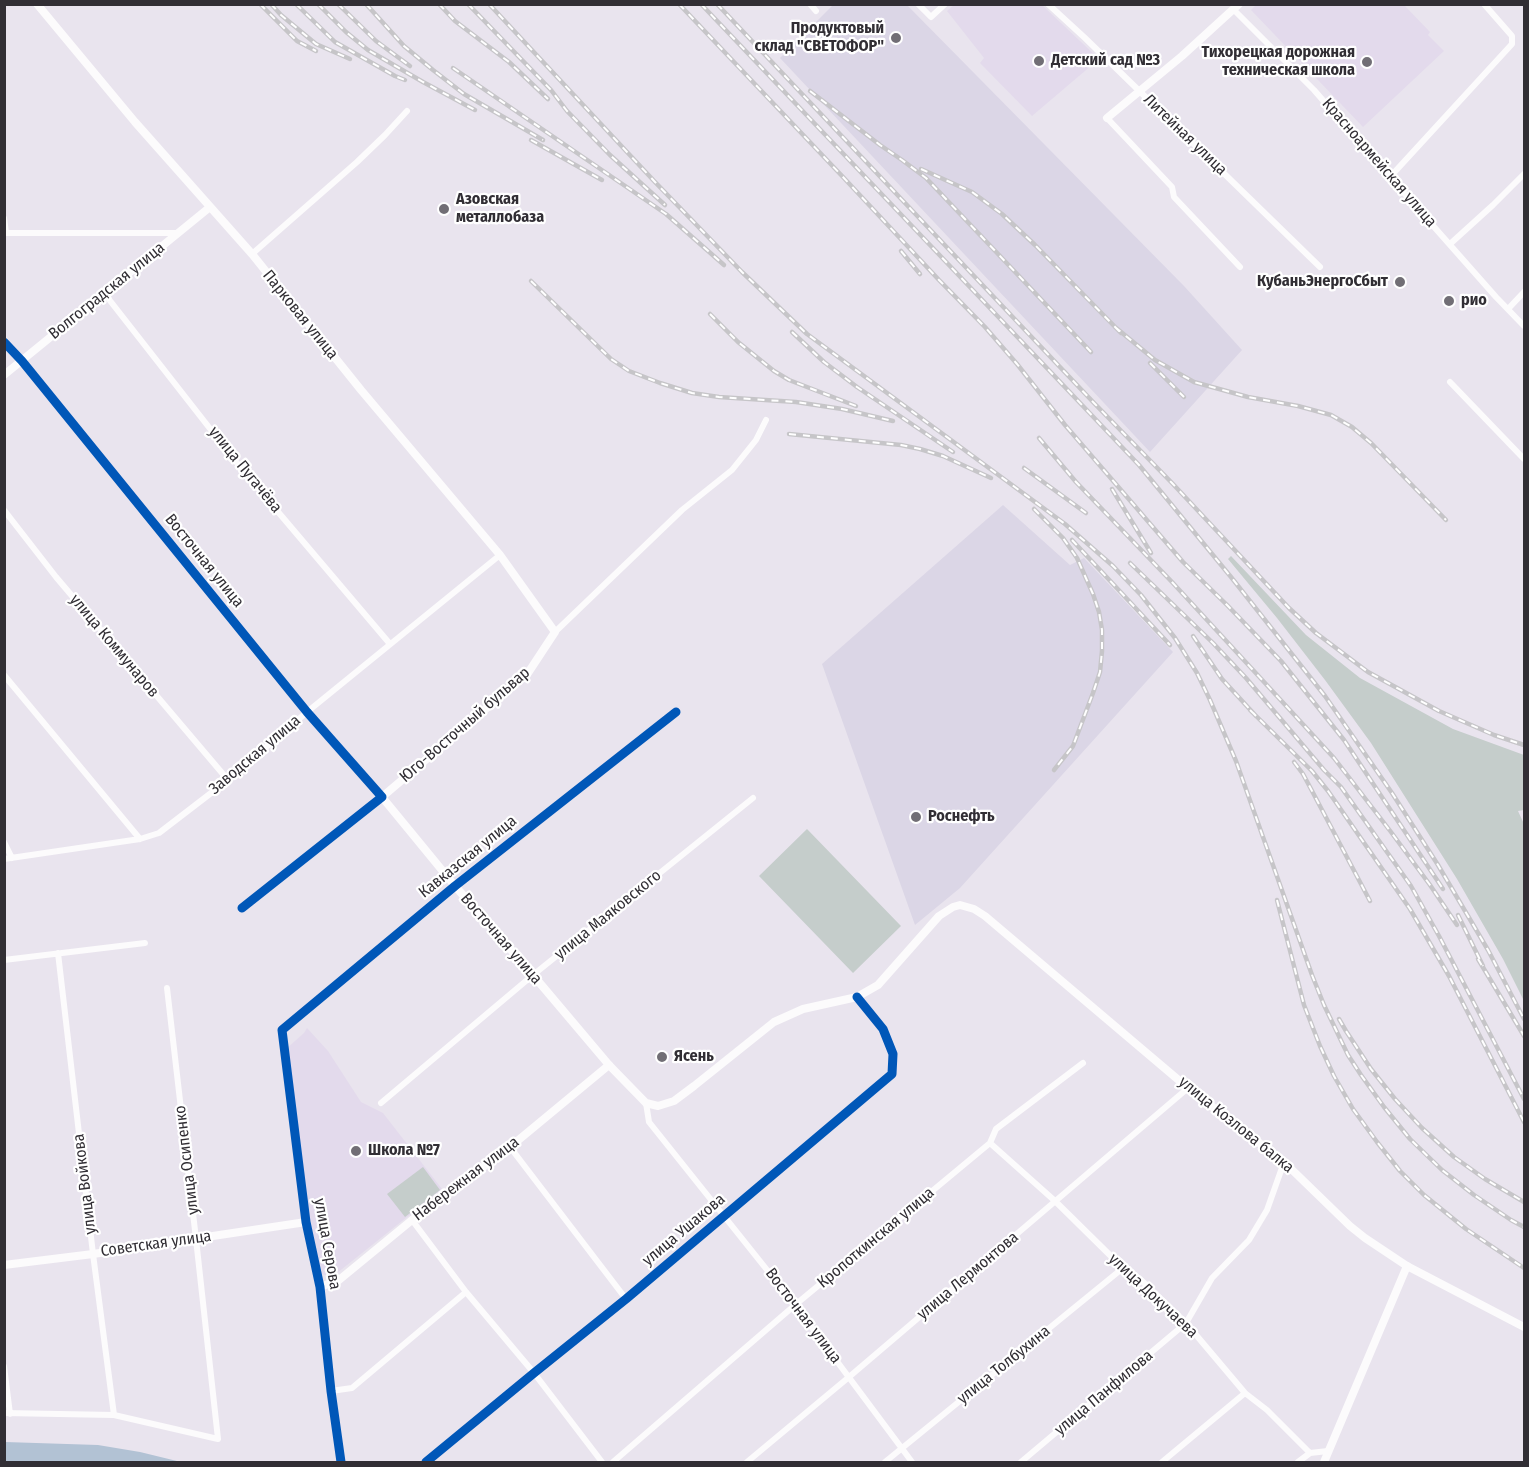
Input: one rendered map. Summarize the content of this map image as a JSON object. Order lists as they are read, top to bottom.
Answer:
{
  "streets": {
    "main road": [
      "Волгоградская улица",
      "Парковая улица",
      "Восточная улица",
      "Юго-Восточный бульвар",
      "улица Козлова балка"
    ],
    "street": [
      "Литейная улица",
      "Красноармейская улица",
      "улица Пугачёва",
      "улица Коммунаров",
      "Заводская улица",
      "Кавказская улица",
      "улица Маяковского",
      "улица Осипенко",
      "Набережная улица",
      "улица Войкова",
      "улица Ушакова",
      "Кропоткинская улица",
      "Советская улица",
      "улица Серова",
      "улица Лермонтова",
      "улица Докучаева",
      "улица Толбухина",
      "улица Панфилова"
    ]
  },
  "crossings": [
    ["Волгоградская улица", "Парковая улица"],
    ["Волгоградская улица", "улица Пугачёва"],
    ["Волгоградская улица", "Восточная улица"],
    ["Парковая улица", "Юго-Восточный бульвар"],
    ["Парковая улица", "Заводская улица"],
    ["улица Пугачёва", "Заводская улица"],
    ["Восточная улица", "Юго-Восточный бульвар"],
    ["Восточная улица", "Заводская улица"],
    ["Восточная улица", "Кавказская улица"],
    ["Восточная улица", "улица Маяковского"],
    ["Восточная улица", "Набережная улица"],
    ["Восточная улица", "улица Ушакова"],
    ["Восточная улица", "Кропоткинская улица"],
    ["Восточная улица", "улица Лермонтова"],
    ["Восточная улица", "улица Толбухина"],
    ["улица Коммунаров", "Заводская улица"],
    ["Кавказская улица", "улица Серова"],
    ["улица Козлова балка", "улица Ушакова"],
    ["улица Козлова балка", "улица Лермонтова"],
    ["улица Козлова балка", "улица Панфилова"],
    ["улица Осипенко", "улица Войкова"],
    ["улица Осипенко", "Советская улица"],
    ["Набережная улица", "улица Серова"],
    ["улица Войкова", "Советская улица"],
    ["Кропоткинская улица", "улица Докучаева"],
    ["Советская улица", "улица Серова"],
    ["улица Лермонтова", "улица Докучаева"],
    ["улица Докучаева", "улица Толбухина"],
    ["улица Докучаева", "улица Панфилова"]
  ],
  "places": [
    "Продуктовый склад \"СВЕТОФОР\"",
    "Детский сад №3",
    "Тихорецкая дорожная техническая школа",
    "Азовская металлобаза",
    "КубаньЭнергоСбыт",
    "рио",
    "Роснефть",
    "Ясень",
    "Школа №7"
  ]
}
